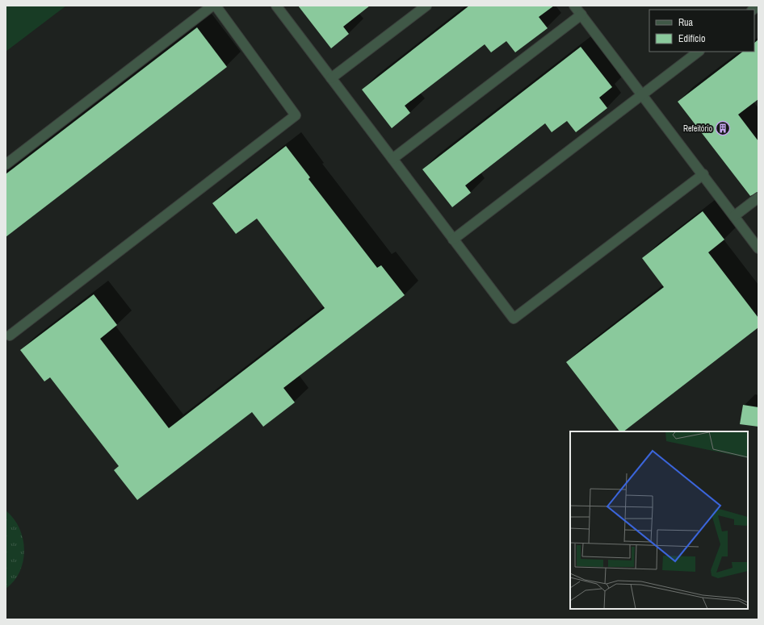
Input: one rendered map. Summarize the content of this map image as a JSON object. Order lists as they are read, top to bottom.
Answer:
{
  "places": {
    "building": ["Refeitório"]
  },
  "legend": ["Rua", "Edifício"]
}
